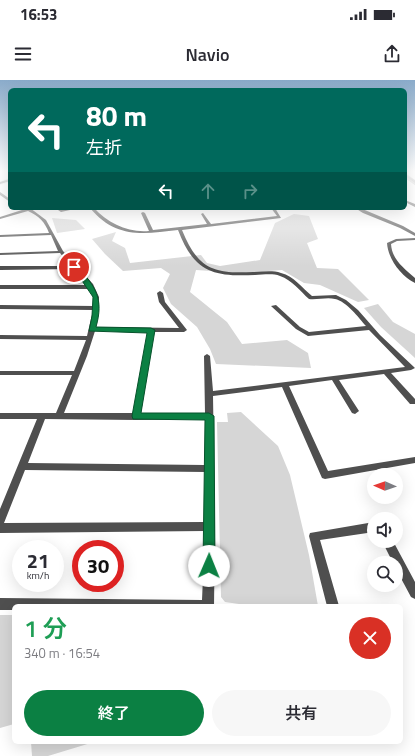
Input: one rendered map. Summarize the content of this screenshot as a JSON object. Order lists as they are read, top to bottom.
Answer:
{
  "north": "left",
  "page": {
    "status": "16:53",
    "header": "Navio",
    "turn": ["80 m", "左折"],
    "speed": "21 km/h",
    "limit": "30",
    "heading": ["1 分", "340 m · 16:54"],
    "buttons": ["終了", "共有"]
  }
}
